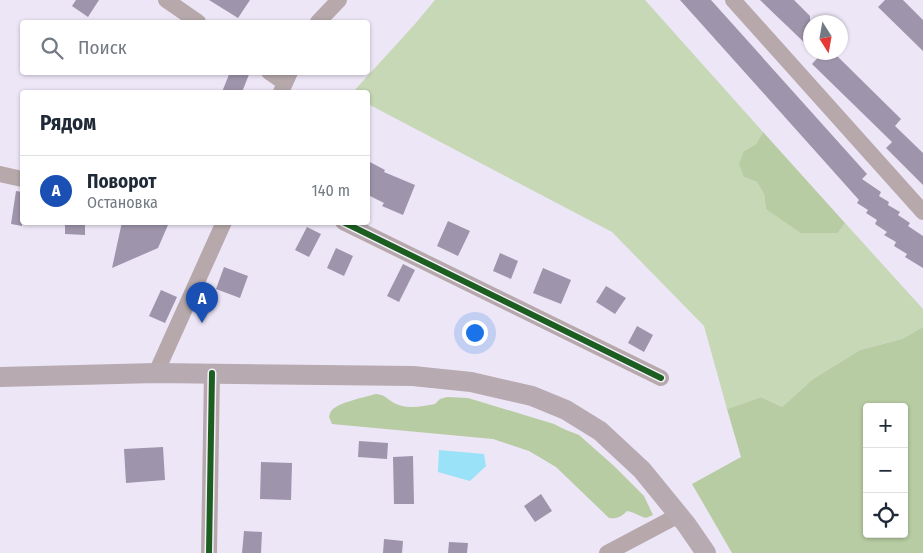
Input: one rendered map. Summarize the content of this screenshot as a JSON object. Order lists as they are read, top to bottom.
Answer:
{
  "north": "bottom",
  "page": {
    "search": "Поиск",
    "heading": "Рядом",
    "list": [
      {
        "mark": "A",
        "name": "Поворот",
        "note": "Остановка",
        "value": "140 m"
      }
    ],
    "pins": "A",
    "map_buttons": ["+", "−"]
  }
}
